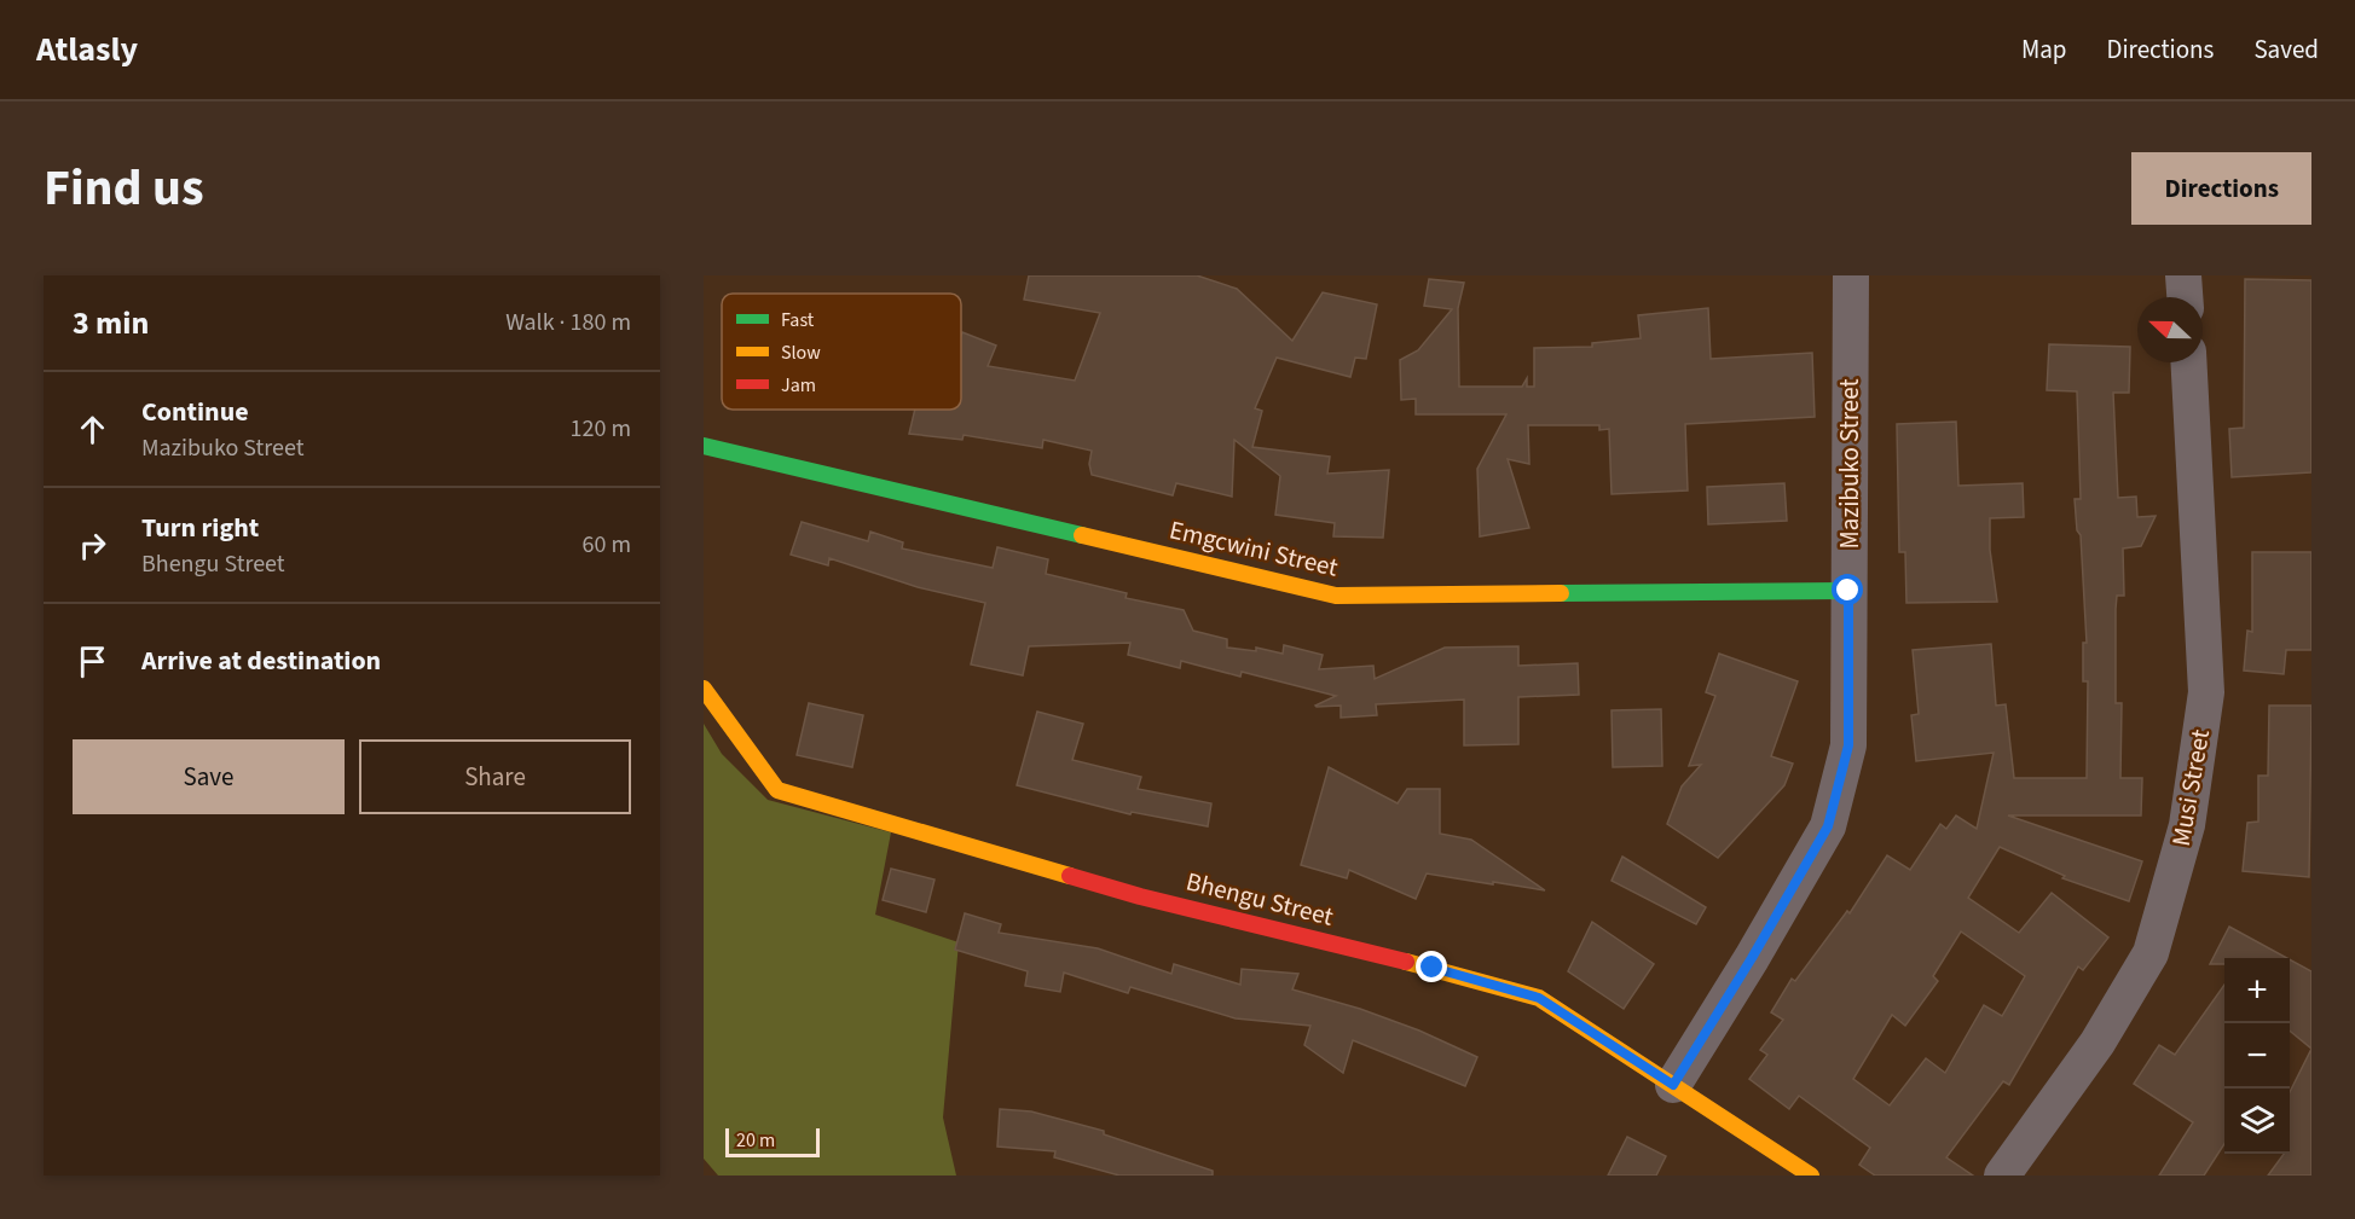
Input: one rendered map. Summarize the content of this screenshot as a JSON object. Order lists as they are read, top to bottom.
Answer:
{
  "streets": {
    "street": [
      "Mazibuko Street",
      "Emgcwini Street",
      "Musi Street",
      "Bhengu Street"
    ]
  },
  "crossings": [
    ["Mazibuko Street", "Emgcwini Street"],
    ["Mazibuko Street", "Bhengu Street"]
  ],
  "legend": ["Fast", "Slow", "Jam"],
  "scale_bar": "20 m",
  "north": "left",
  "page": {
    "header": "Atlasly",
    "nav": ["Map", "Directions", "Saved"],
    "title": "Find us",
    "buttons": [
      "Directions",
      ["Save", "Share"]
    ],
    "heading": ["3 min", "Walk · 180 m"],
    "list": [
      ["Continue", "Mazibuko Street", "120 m"],
      ["Turn right", "Bhengu Street", "60 m"],
      "Arrive at destination"
    ],
    "map_buttons": ["+", "−"],
    "scale": "20 m"
  }
}
